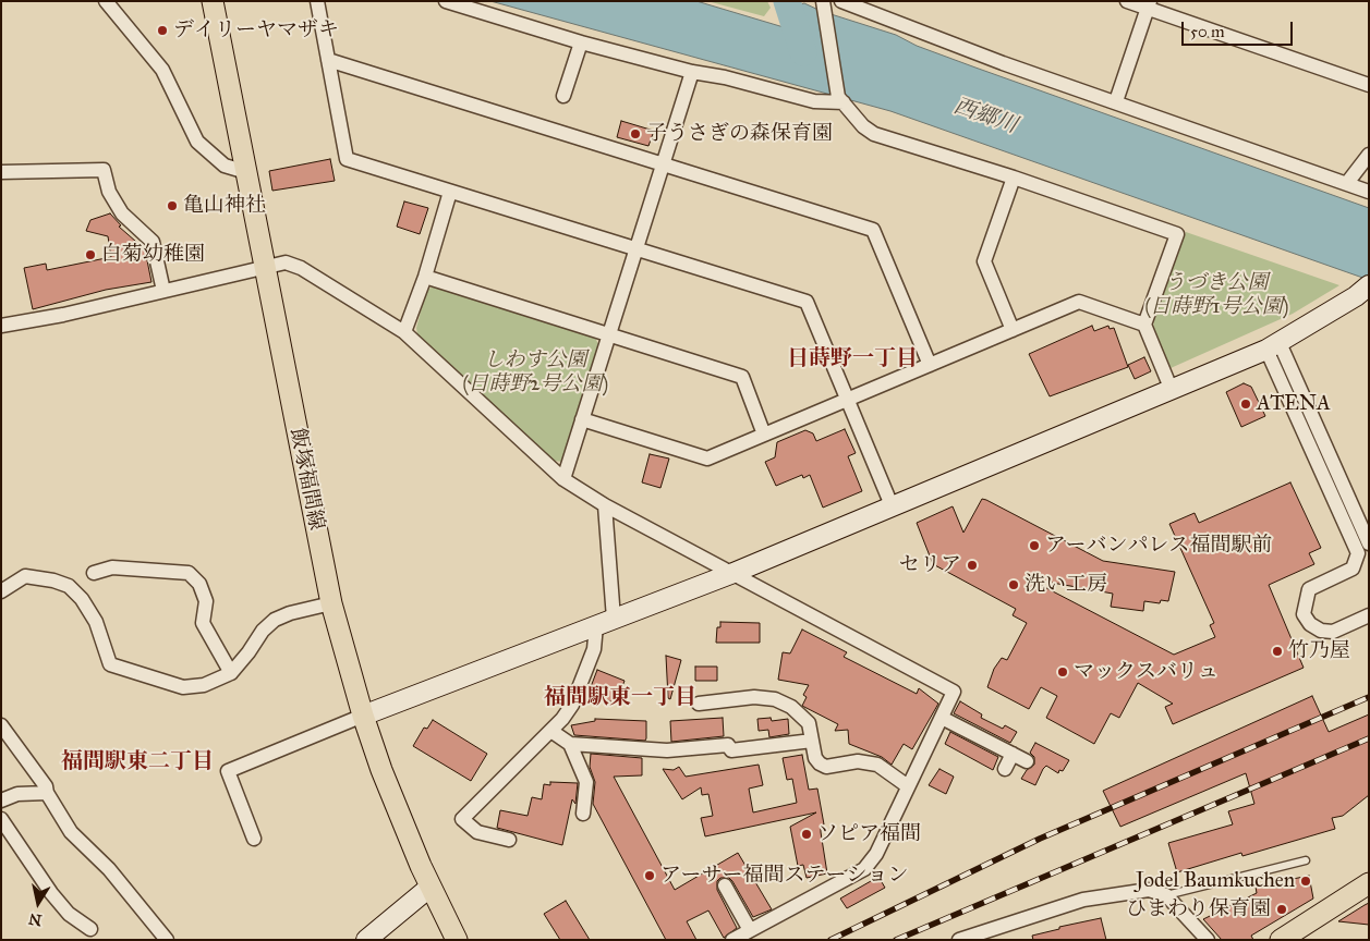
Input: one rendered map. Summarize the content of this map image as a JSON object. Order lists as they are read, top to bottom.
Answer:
{
  "streets": {
    "main road": ["飯塚福間線"]
  },
  "districts": ["日蒔野一丁目", "福間駅東一丁目", "福間駅東二丁目"],
  "water": ["西郷川"],
  "parks": ["うづき公園 (日蒔野1号公園)", "しわす公園 (日蒔野2号公園)"],
  "places": [
    "デイリーヤマザキ",
    "子うさぎの森保育園",
    "亀山神社",
    "白菊幼稚園",
    "ATENA",
    "アーバンパレス福間駅前",
    "セリア",
    "洗い工房",
    "竹乃屋",
    "マックスバリュ",
    "ソピア福間",
    "アーサー福間ステーション",
    "Jodel Baumkuchen",
    "ひまわり保育園"
  ],
  "scale_bar": "50 m",
  "north": "bottom"
}
